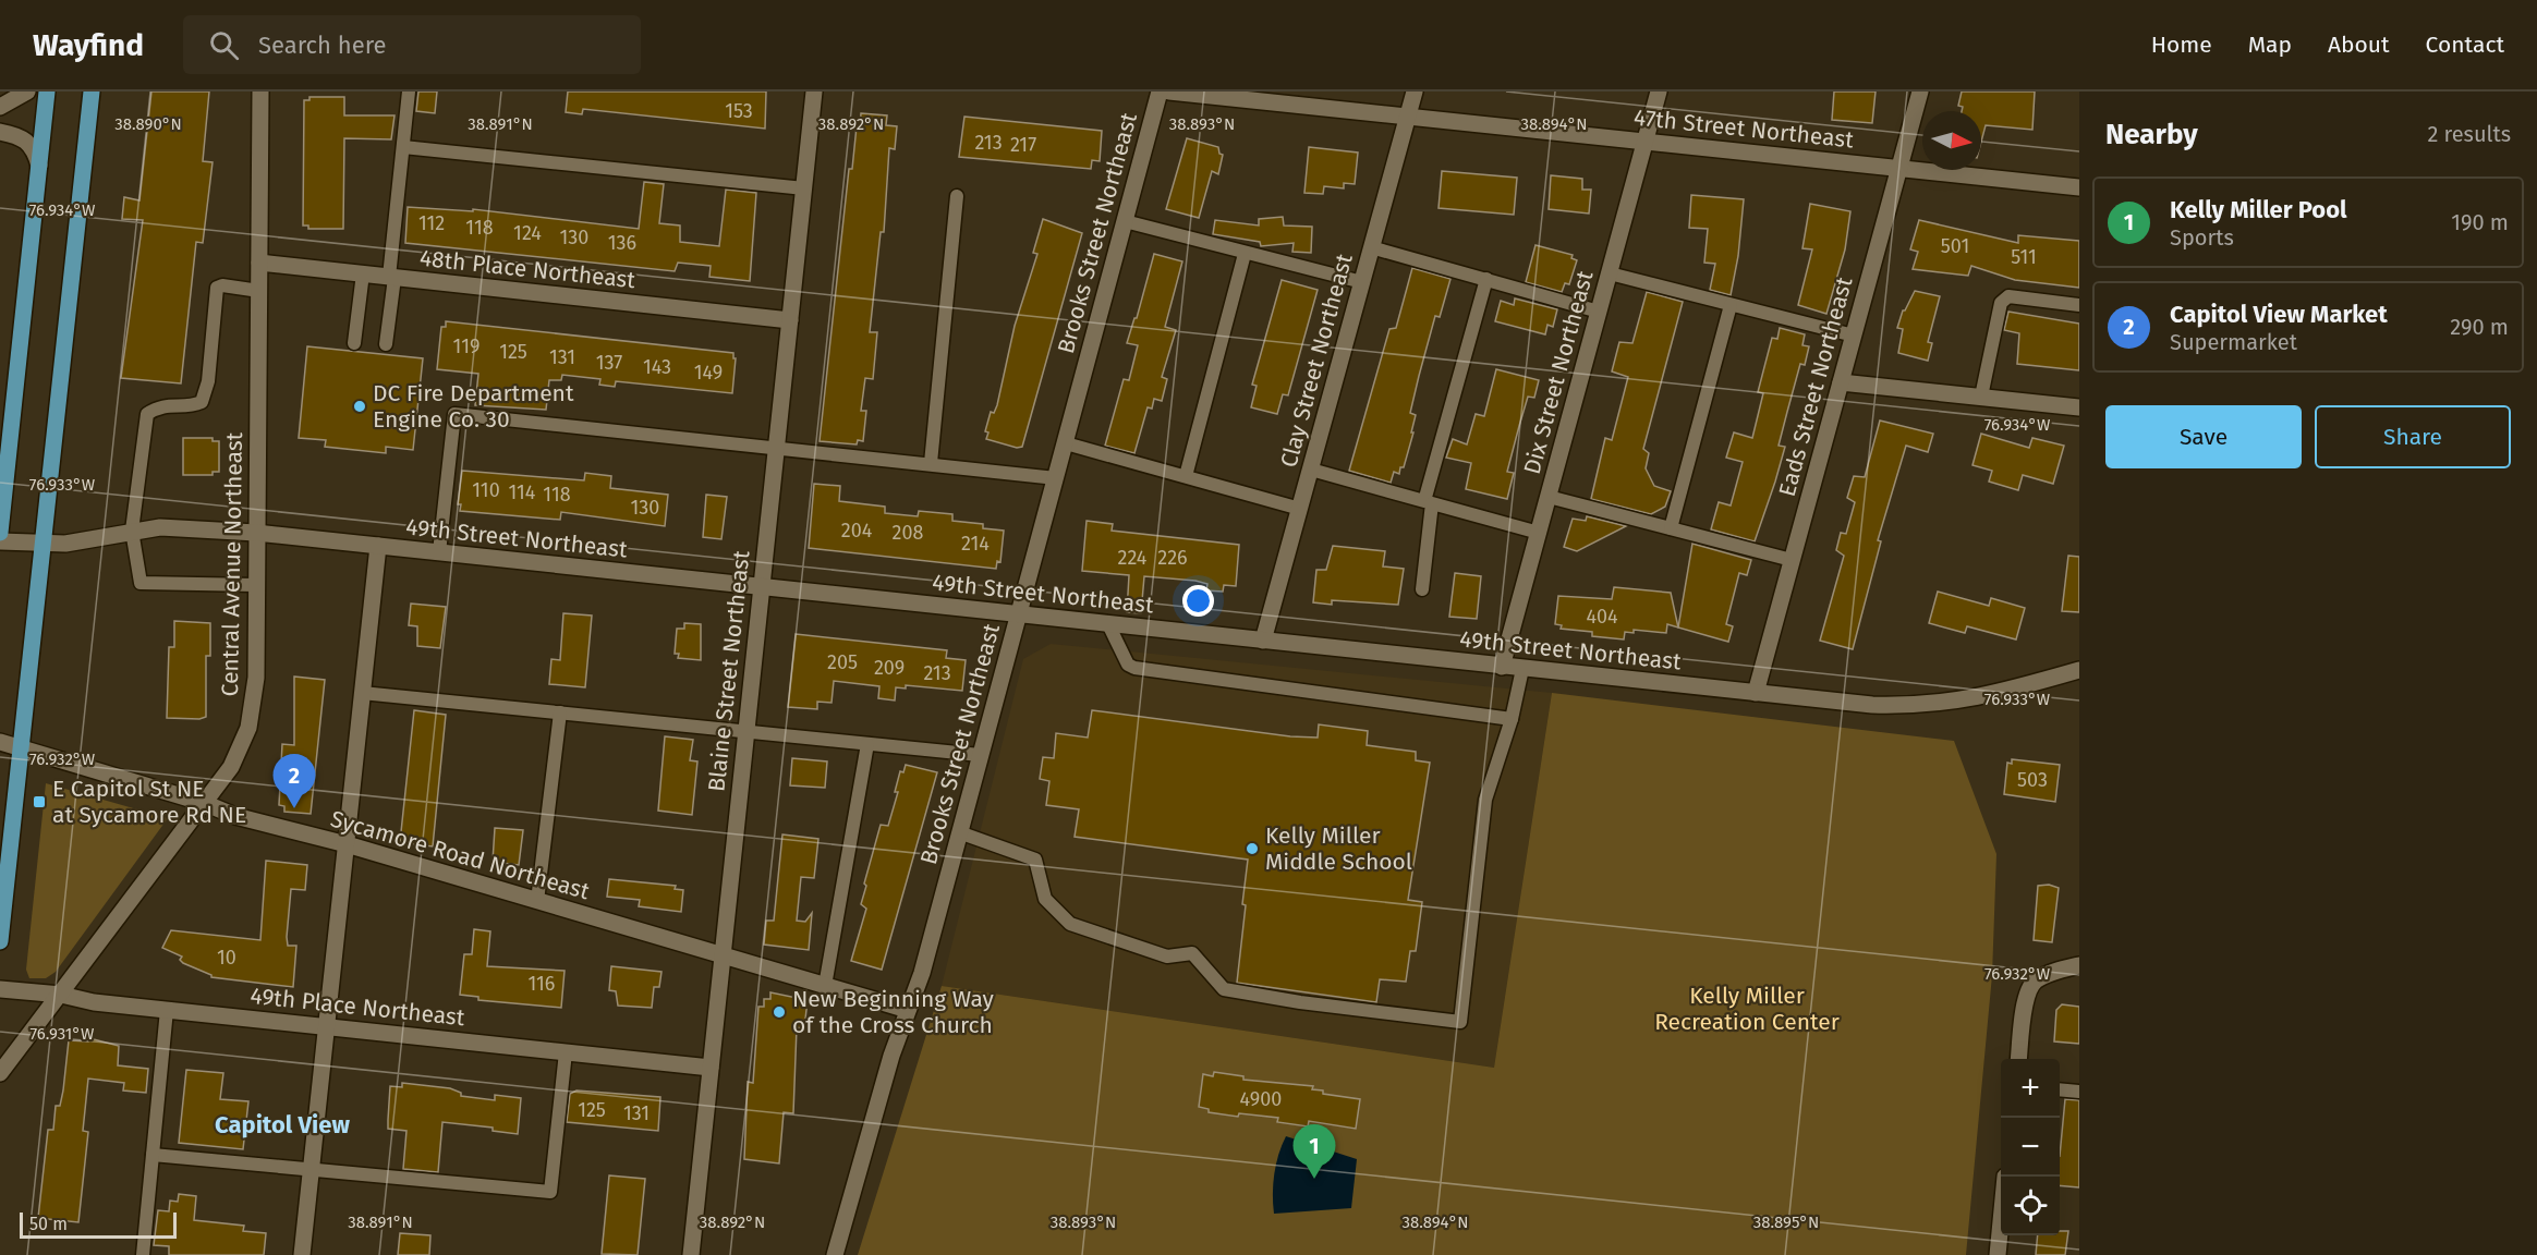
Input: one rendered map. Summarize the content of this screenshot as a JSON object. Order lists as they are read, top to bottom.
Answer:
{
  "streets": {
    "street": [
      "47th Street Northeast",
      "Brooks Street Northeast",
      "48th Place Northeast",
      "Clay Street Northeast",
      "Dix Street Northeast",
      "Eads Street Northeast",
      "49th Street Northeast",
      "Central Avenue Northeast",
      "Blaine Street Northeast",
      "Sycamore Road Northeast",
      "49th Place Northeast"
    ]
  },
  "crossings": [
    ["47th Street Northeast", "Clay Street Northeast"],
    ["47th Street Northeast", "Dix Street Northeast"],
    ["47th Street Northeast", "Eads Street Northeast"],
    ["Brooks Street Northeast", "49th Street Northeast"],
    ["Brooks Street Northeast", "Sycamore Road Northeast"],
    ["48th Place Northeast", "Central Avenue Northeast"],
    ["48th Place Northeast", "Blaine Street Northeast"],
    ["Clay Street Northeast", "49th Street Northeast"],
    ["Dix Street Northeast", "49th Street Northeast"],
    ["Eads Street Northeast", "49th Street Northeast"],
    ["49th Street Northeast", "Central Avenue Northeast"],
    ["49th Street Northeast", "Blaine Street Northeast"],
    ["Central Avenue Northeast", "Sycamore Road Northeast"],
    ["Central Avenue Northeast", "49th Place Northeast"],
    ["Blaine Street Northeast", "Sycamore Road Northeast"],
    ["Blaine Street Northeast", "49th Place Northeast"]
  ],
  "districts": ["Capitol View"],
  "parks": ["Kelly Miller Recreation Center"],
  "places": {
    "other": ["DC Fire Department Engine Co. 30", "Kelly Miller Middle School", "New Beginning Way of the Cross Church"],
    "transit": ["E Capitol St NE at Sycamore Rd NE"]
  },
  "house_numbers": [
    "153",
    "213",
    "217",
    "112",
    "118",
    "124",
    "130",
    "136",
    "501",
    "511",
    "119",
    "125",
    "131",
    "137",
    "143",
    "149",
    "110",
    "114",
    "118",
    "130",
    "204",
    "208",
    "214",
    "224",
    "226",
    "404",
    "205",
    "209",
    "213",
    "503",
    "10",
    "116",
    "4900",
    "125",
    "131"
  ],
  "scale_bar": "50 m",
  "north": "right",
  "page": {
    "header": "Wayfind",
    "search": "Search here",
    "nav": [
      "Home",
      "Map",
      "About",
      "Contact"
    ],
    "heading": ["Nearby", "2 results"],
    "list": [
      {
        "mark": "1",
        "name": "Kelly Miller Pool",
        "note": "Sports",
        "value": "190 m"
      },
      {
        "mark": "2",
        "name": "Capitol View Market",
        "note": "Supermarket",
        "value": "290 m"
      }
    ],
    "buttons": ["Save", "Share"],
    "pins": ["2", "1"],
    "map_buttons": ["+", "−"],
    "scale": "50 m"
  },
  "coordinates": [
    "38.890°N",
    "38.891°N",
    "38.892°N",
    "38.893°N",
    "38.894°N",
    "76.934°W",
    "76.933°W",
    "76.932°W",
    "76.931°W",
    "38.895°N"
  ]
}
